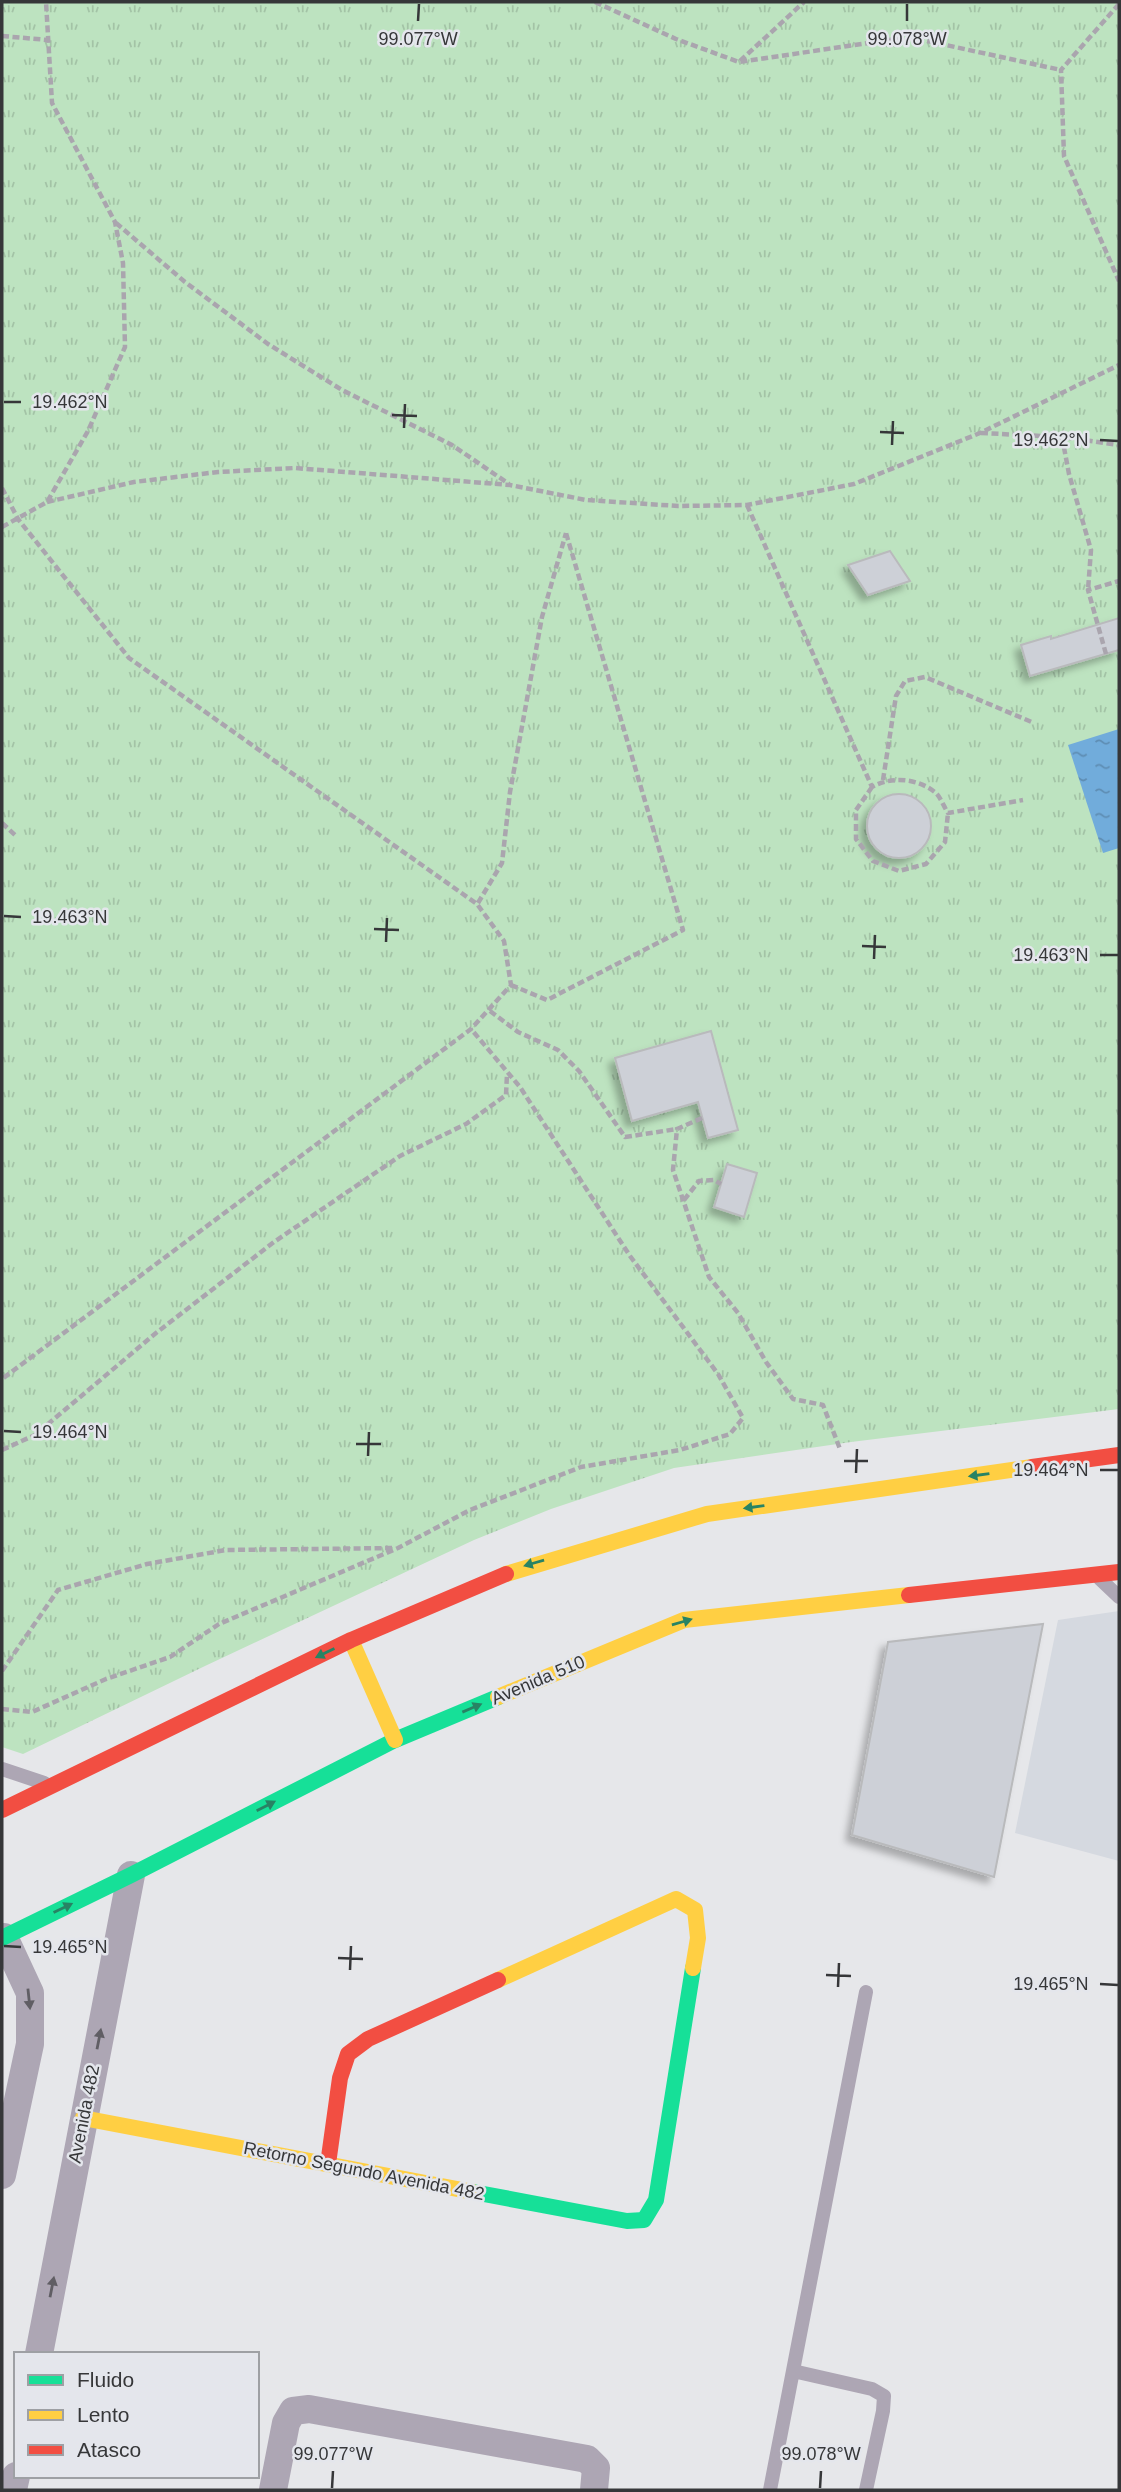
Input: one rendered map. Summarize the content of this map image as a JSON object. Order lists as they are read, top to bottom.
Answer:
{
  "streets": {
    "main road": ["Avenida 510", "Retorno Segundo Avenida 482"],
    "street": ["Avenida 482"]
  },
  "crossings": [
    ["Avenida 510", "Avenida 482"],
    ["Avenida 482", "Retorno Segundo Avenida 482"]
  ],
  "legend": ["Fluido", "Lento", "Atasco"],
  "coordinates": [
    "99.077°W",
    "99.078°W",
    "19.462°N",
    "19.463°N",
    "19.464°N",
    "19.465°N"
  ]
}
